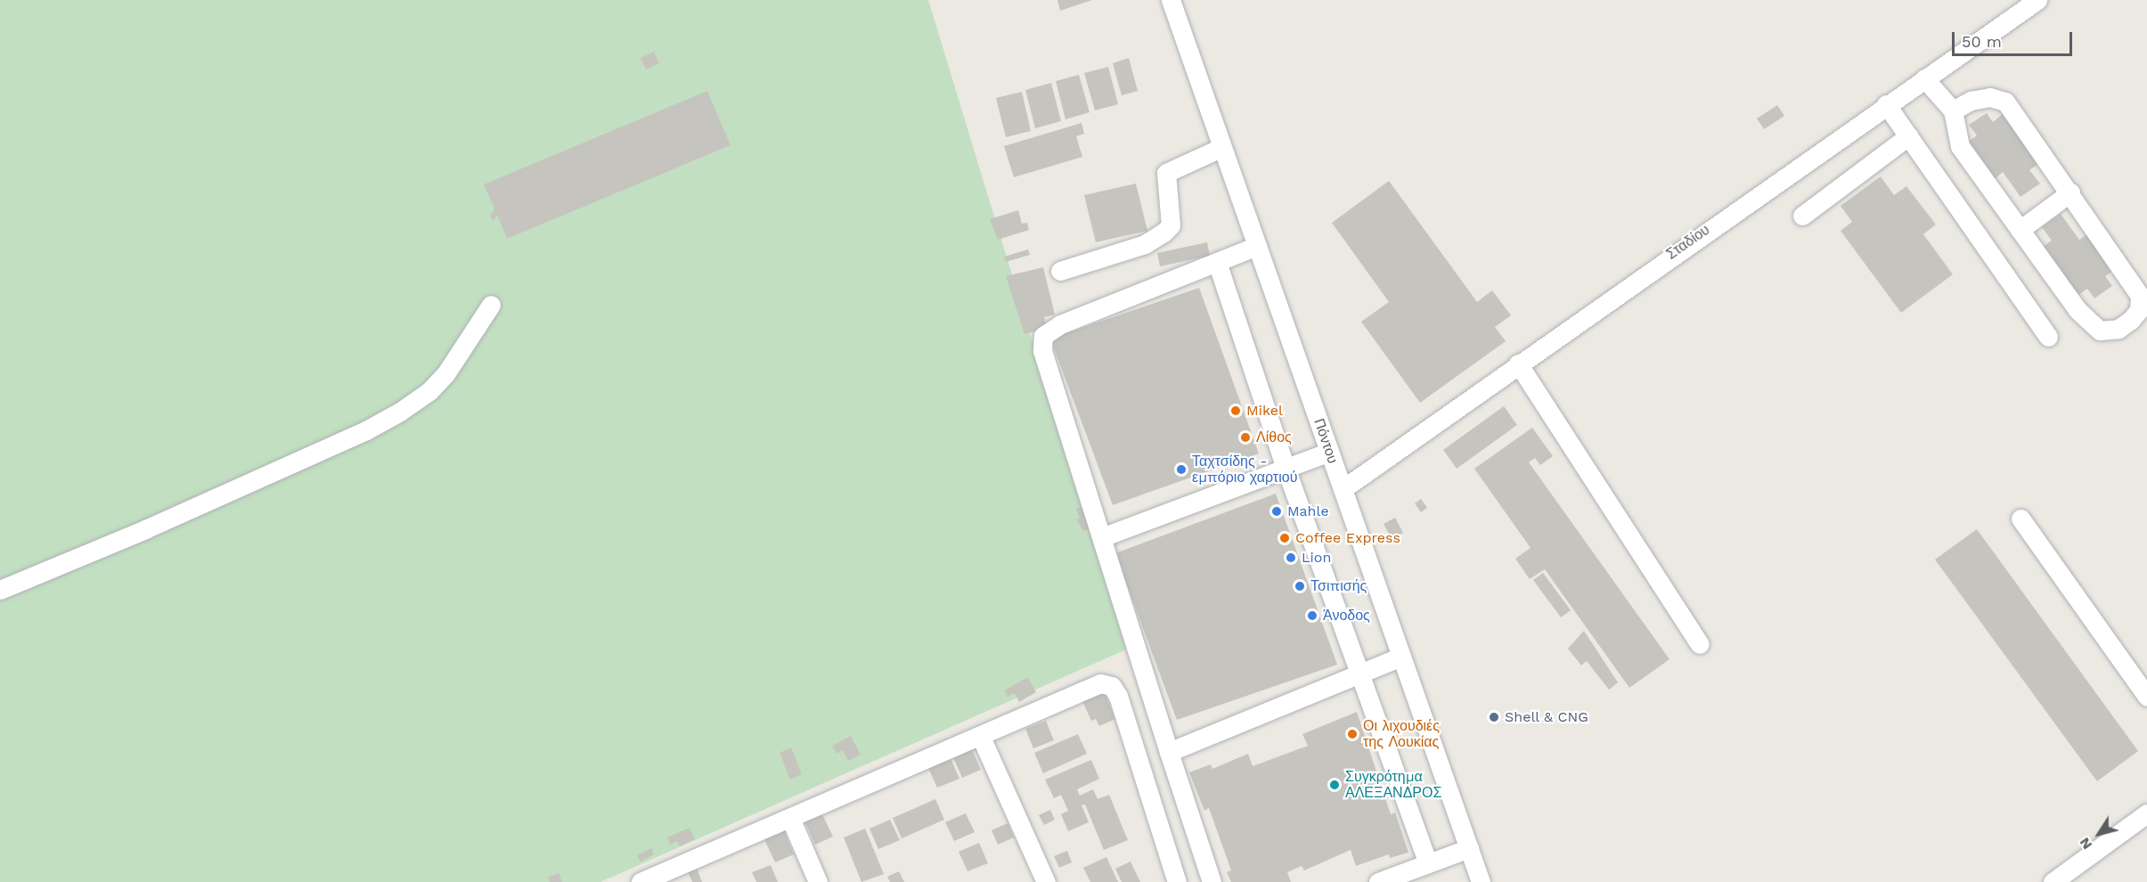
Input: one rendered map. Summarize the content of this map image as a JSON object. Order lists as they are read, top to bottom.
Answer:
{
  "streets": {
    "street": ["Σταδίου", "Πόντου"]
  },
  "crossings": [
    ["Σταδίου", "Πόντου"]
  ],
  "places": [
    "Mikel",
    "Λίθος",
    "Ταχτσίδης - εμπόριο χαρτιού",
    "Mahle",
    "Coffee Express",
    "Lion",
    "Τσιπισής",
    "Άνοδος",
    "Shell & CNG",
    "Οι λιχουδιές της Λουκίας",
    "Συγκρότημα ΑΛΕΞΑΝΔΡΟΣ"
  ],
  "scale_bar": "50 m",
  "north": "bottom left"
}
